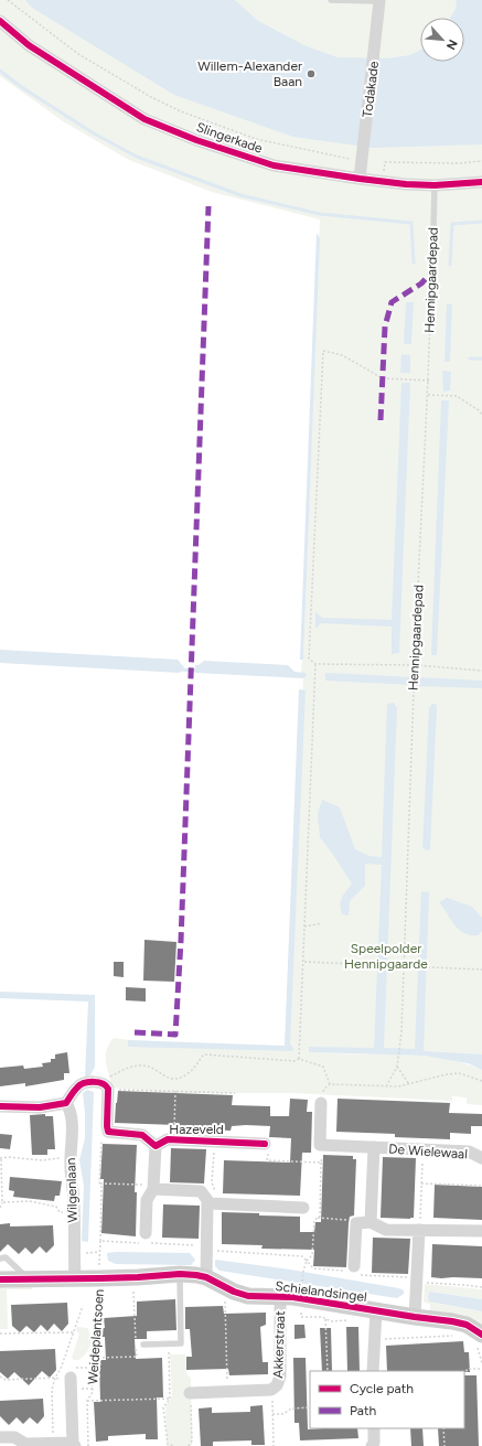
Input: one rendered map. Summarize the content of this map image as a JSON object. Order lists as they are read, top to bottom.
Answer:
{
  "streets": {
    "street": [
      "Todakade",
      "Slingerkade",
      "Hazeveld",
      "De Wielewaal",
      "Wilgenlaan",
      "Schielandsingel",
      "Akkerstraat"
    ],
    "lane": ["Hennipgaardepad"],
    "path": ["Weideplantsoen"]
  },
  "crossings": [
    ["Todakade", "Slingerkade"],
    ["Slingerkade", "Hennipgaardepad"],
    ["Hazeveld", "Weideplantsoen"],
    ["Wilgenlaan", "Schielandsingel"],
    ["Schielandsingel", "Weideplantsoen"],
    ["Schielandsingel", "Akkerstraat"]
  ],
  "parks": ["Speelpolder Hennipgaarde"],
  "places": ["Willem-Alexander Baan"],
  "legend": ["Cycle path", "Path"],
  "north": "bottom right"
}
